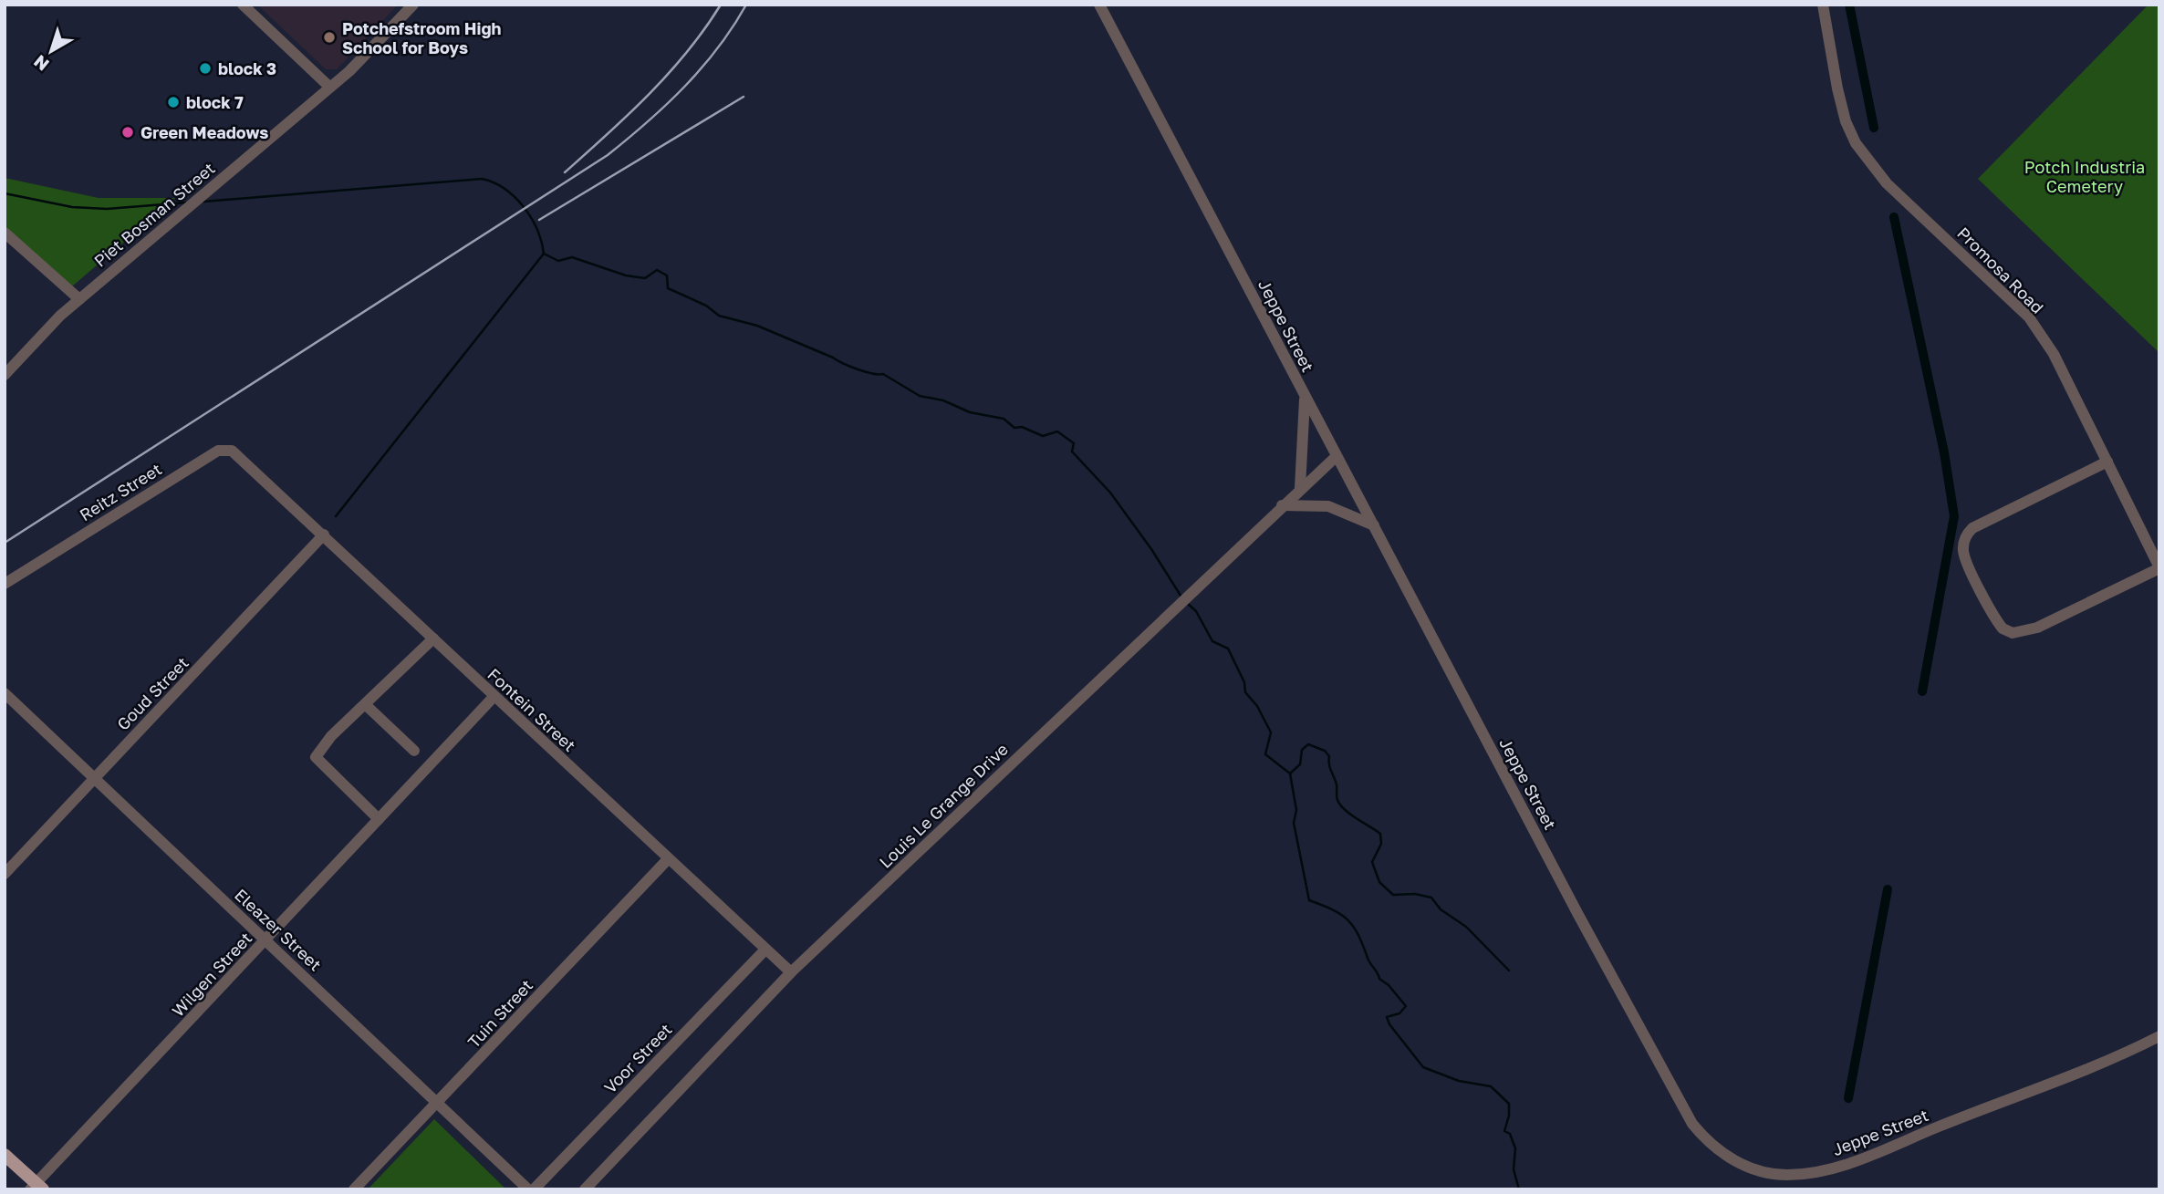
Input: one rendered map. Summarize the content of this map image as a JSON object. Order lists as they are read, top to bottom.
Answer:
{
  "streets": {
    "street": [
      "Piet Bosman Street",
      "Promosa Road",
      "Jeppe Street",
      "Reitz Street",
      "Goud Street",
      "Fontein Street",
      "Louis Le Grange Drive",
      "Eleazer Street",
      "Wilgen Street",
      "Tuin Street",
      "Voor Street"
    ]
  },
  "crossings": [
    ["Jeppe Street", "Louis Le Grange Drive"],
    ["Reitz Street", "Fontein Street"],
    ["Goud Street", "Fontein Street"],
    ["Goud Street", "Eleazer Street"],
    ["Fontein Street", "Louis Le Grange Drive"],
    ["Fontein Street", "Wilgen Street"],
    ["Fontein Street", "Tuin Street"],
    ["Fontein Street", "Voor Street"],
    ["Eleazer Street", "Wilgen Street"],
    ["Eleazer Street", "Tuin Street"]
  ],
  "parks": ["Potch Industria Cemetery"],
  "places": [
    "Potchefstroom High School for Boys",
    "block 3",
    "block 7",
    "Green Meadows"
  ],
  "north": "bottom left"
}
